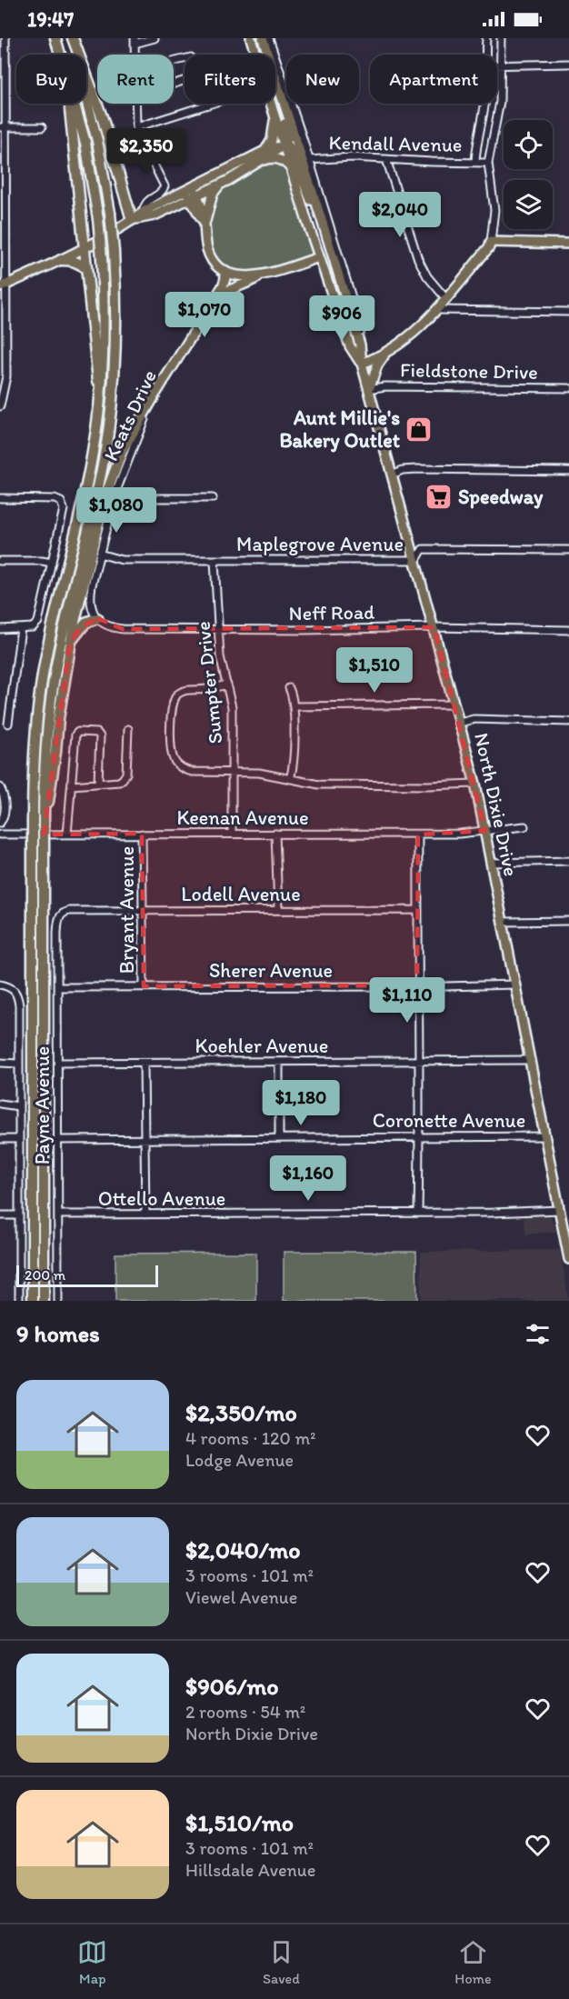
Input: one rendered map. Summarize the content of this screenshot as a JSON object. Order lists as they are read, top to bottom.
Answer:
{
  "streets": {
    "main road": ["Keats Drive", "North Dixie Drive"],
    "street": [
      "Kendall Avenue",
      "Fieldstone Drive",
      "Maplegrove Avenue",
      "Neff Road",
      "Sumpter Drive",
      "Keenan Avenue",
      "Lodell Avenue",
      "Bryant Avenue",
      "Sherer Avenue",
      "Koehler Avenue",
      "Payne Avenue",
      "Coronette Avenue",
      "Ottello Avenue"
    ]
  },
  "crossings": [
    ["Kendall Avenue", "North Dixie Drive"],
    ["Fieldstone Drive", "North Dixie Drive"],
    ["Keats Drive", "Maplegrove Avenue"],
    ["Keats Drive", "Neff Road"],
    ["Keats Drive", "North Dixie Drive"],
    ["Maplegrove Avenue", "Sumpter Drive"],
    ["Maplegrove Avenue", "North Dixie Drive"],
    ["Neff Road", "Sumpter Drive"],
    ["Neff Road", "North Dixie Drive"],
    ["Sumpter Drive", "Keenan Avenue"],
    ["North Dixie Drive", "Keenan Avenue"],
    ["North Dixie Drive", "Sherer Avenue"],
    ["North Dixie Drive", "Koehler Avenue"],
    ["North Dixie Drive", "Coronette Avenue"],
    ["North Dixie Drive", "Ottello Avenue"],
    ["Keenan Avenue", "Bryant Avenue"],
    ["Lodell Avenue", "Bryant Avenue"],
    ["Lodell Avenue", "Payne Avenue"],
    ["Bryant Avenue", "Sherer Avenue"],
    ["Sherer Avenue", "Payne Avenue"],
    ["Koehler Avenue", "Payne Avenue"],
    ["Payne Avenue", "Coronette Avenue"],
    ["Payne Avenue", "Ottello Avenue"]
  ],
  "places": {
    "shop": ["Aunt Millie's Bakery Outlet"],
    "supermarket": ["Speedway"]
  },
  "scale_bar": "200 m",
  "page": {
    "status": "19:47",
    "chip": [
      "Buy",
      "Rent",
      "Filters",
      "New",
      "Apartment"
    ],
    "price": [
      "$2,350",
      "$2,040",
      "$1,070",
      "$906",
      "$1,080",
      "$1,510",
      "$1,110",
      "$1,180",
      "$1,160"
    ],
    "scale": "200 m",
    "heading": "9 homes",
    "list": [
      {
        "name": "$2,350/mo",
        "note": "4 rooms · 120 m² · Lodge Avenue"
      },
      {
        "name": "$2,040/mo",
        "note": "3 rooms · 101 m² · Viewel Avenue"
      },
      {
        "name": "$906/mo",
        "note": "2 rooms · 54 m² · North Dixie Drive"
      },
      {
        "name": "$1,510/mo",
        "note": "3 rooms · 101 m² · Hillsdale Avenue"
      }
    ],
    "tabs": ["Map", "Saved", "Home"]
  }
}
